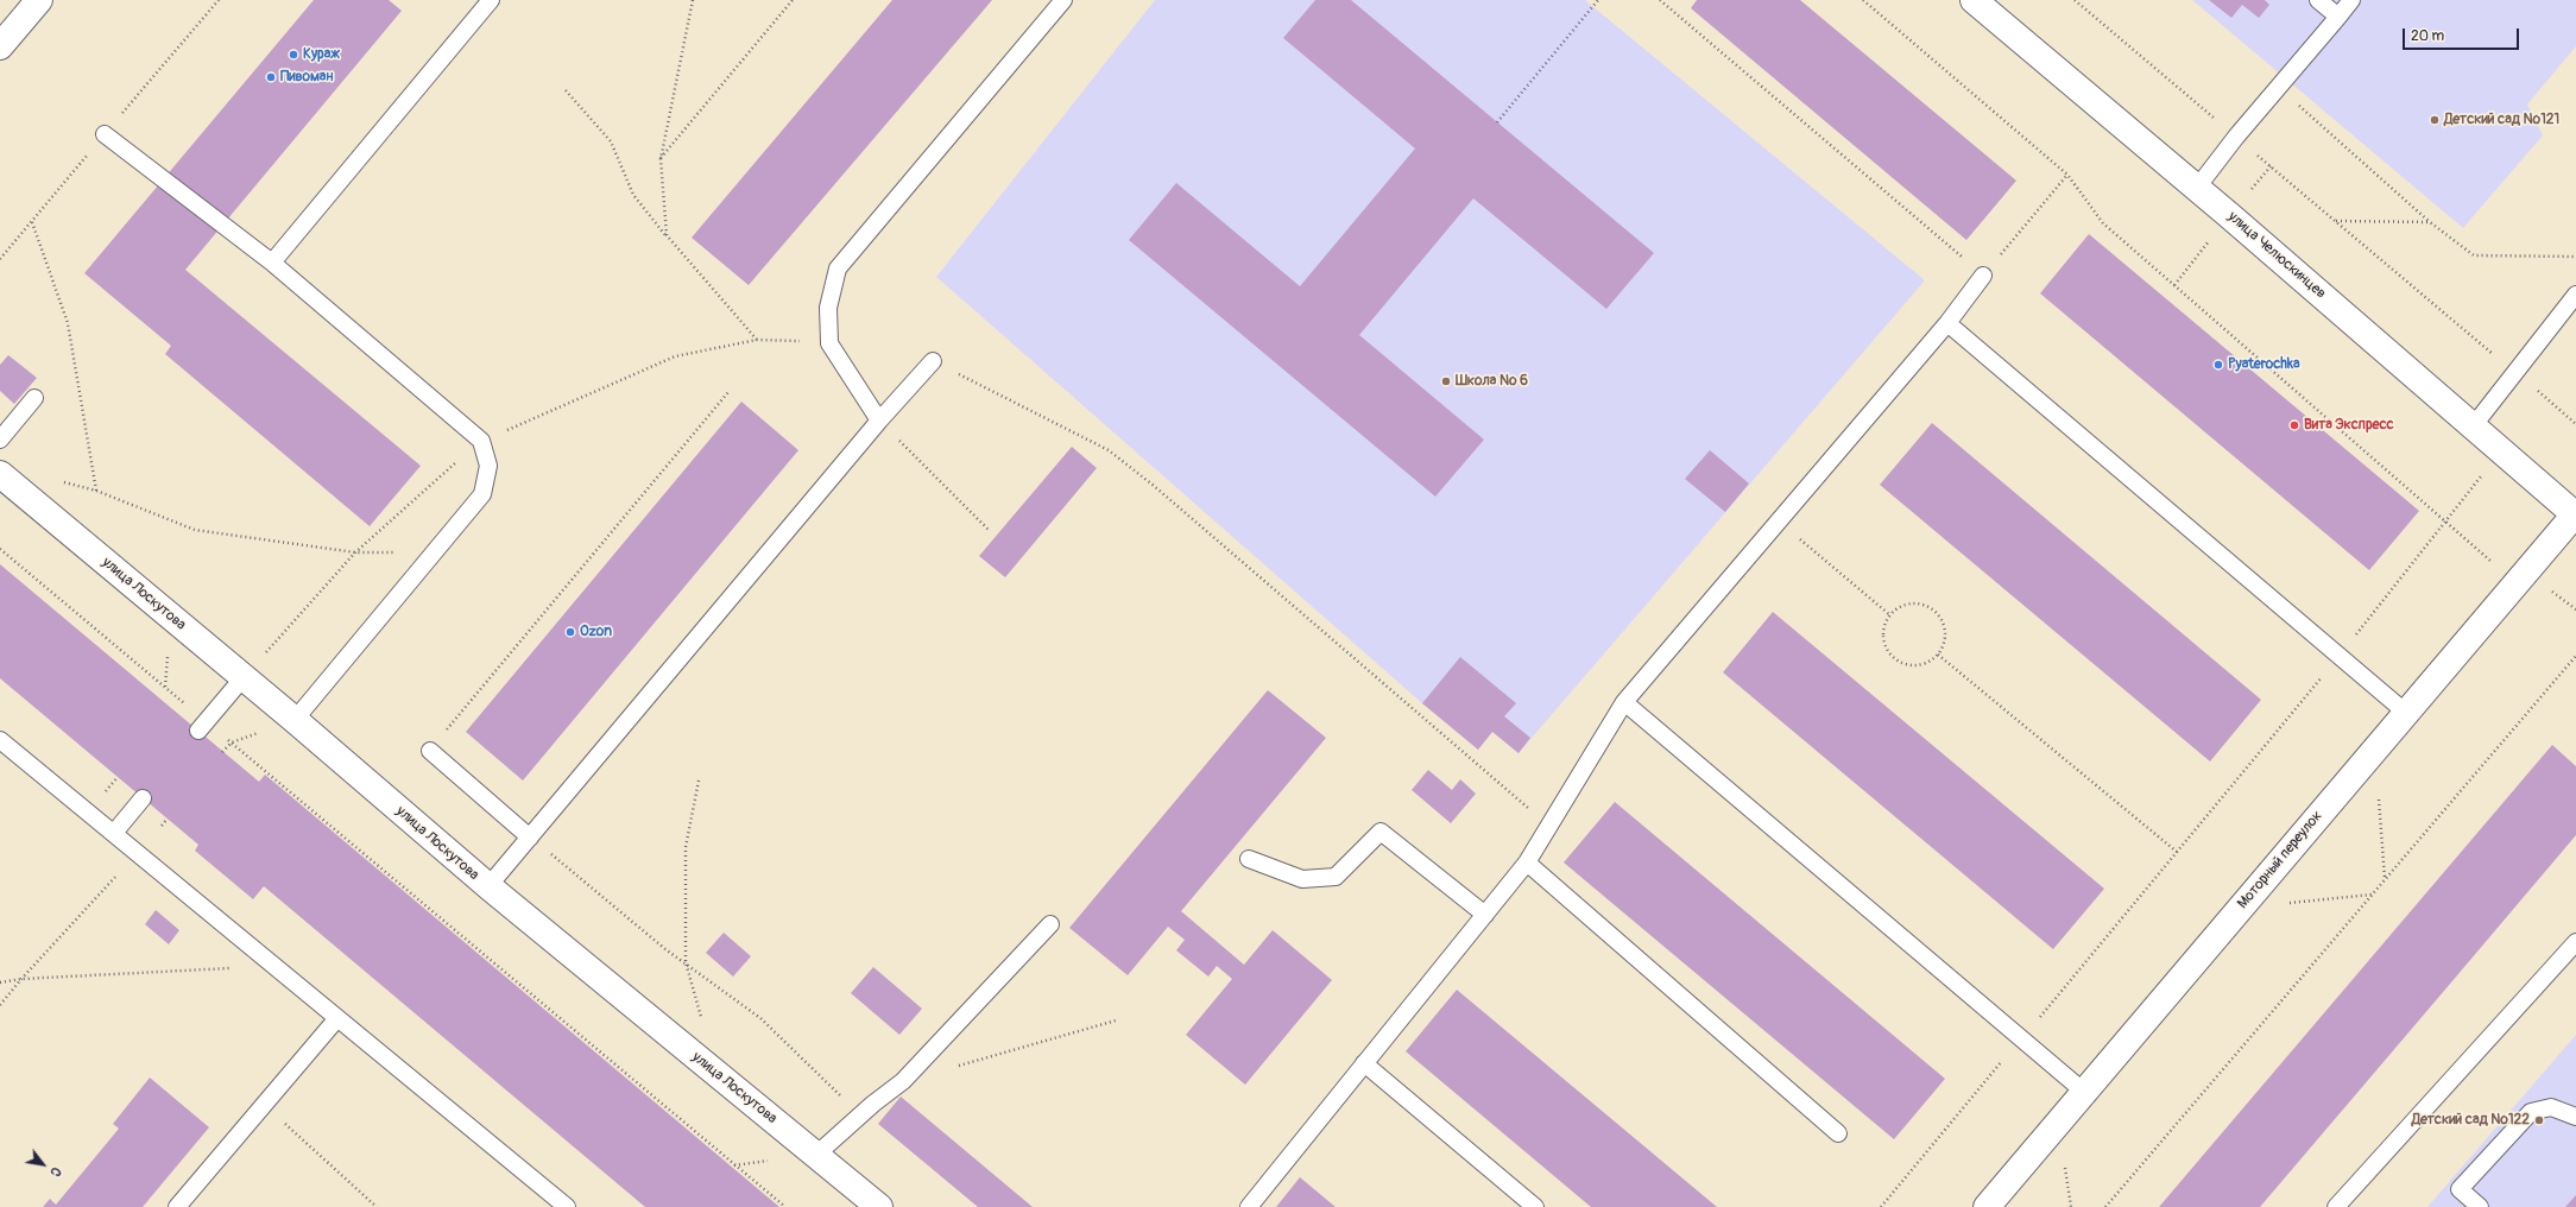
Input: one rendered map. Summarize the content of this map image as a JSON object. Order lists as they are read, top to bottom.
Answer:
{
  "streets": {
    "street": ["улица Челюскинцев", "улица Лоскутова", "Моторный переулок"]
  },
  "crossings": [
    ["улица Челюскинцев", "Моторный переулок"]
  ],
  "places": [
    "Кураж",
    "Пивоман",
    "Детский сад №121",
    "Pyaterochka",
    "Школа № 6",
    "Вита Экспресс",
    "Ozon",
    "Детский сад №122"
  ],
  "scale_bar": "20 m",
  "north": "bottom right"
}
